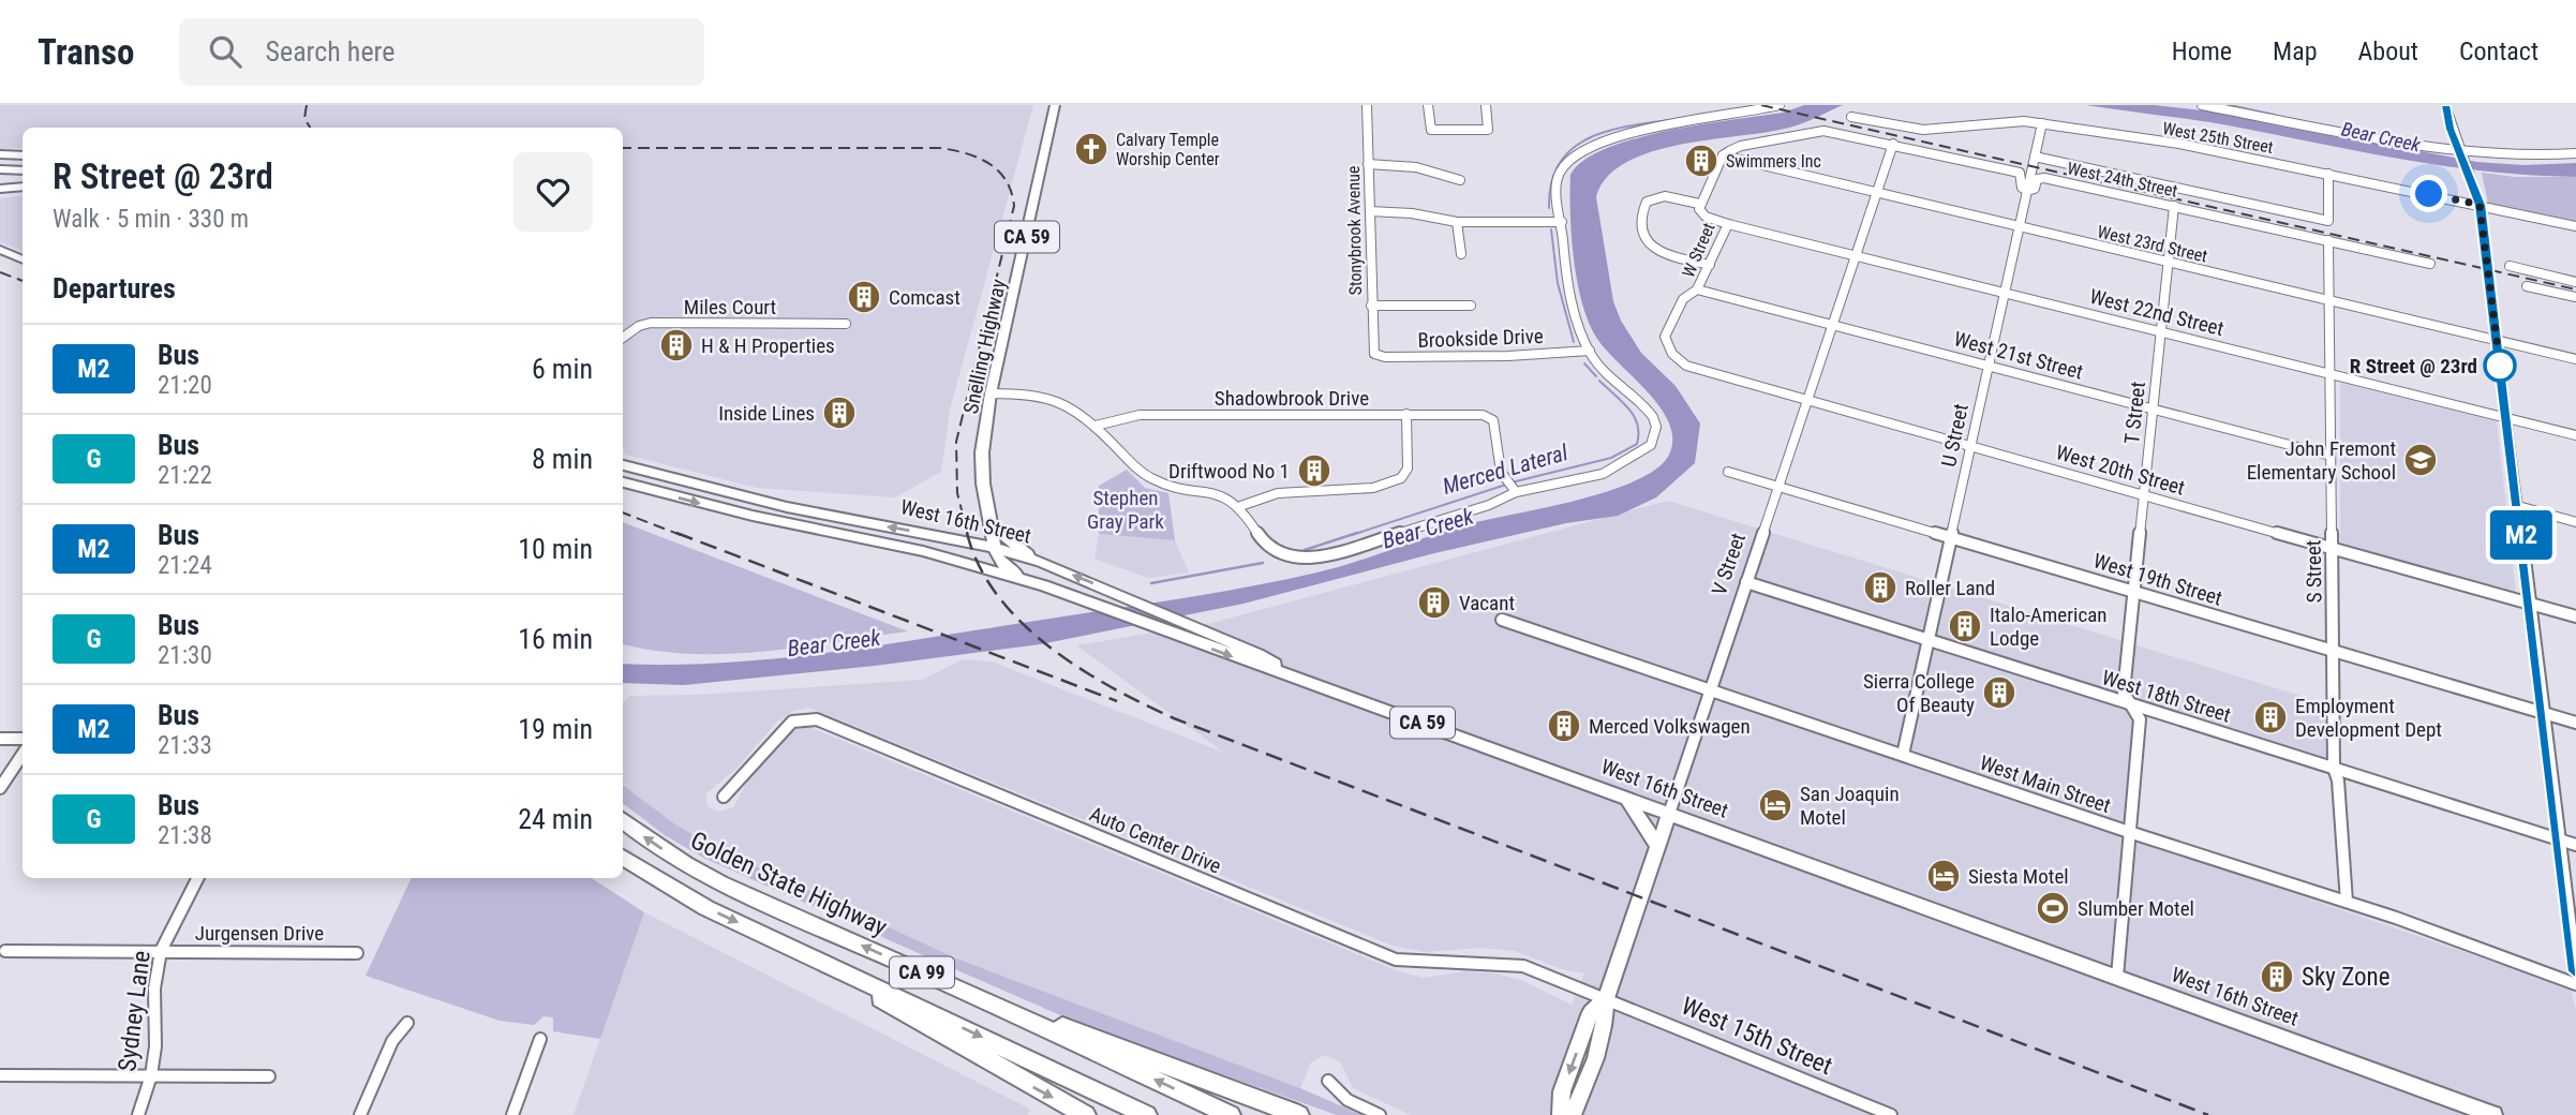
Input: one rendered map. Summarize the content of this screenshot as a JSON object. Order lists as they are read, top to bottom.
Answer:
{
  "streets": {
    "highway": ["Golden State Highway", "CA 99"],
    "main road": [
      "CA 59",
      "Snelling Highway",
      "West 16th Street",
      "V Street"
    ],
    "street": [
      "West 25th Street",
      "West 24th Street",
      "Stonybrook Avenue",
      "West 23rd Street",
      "W Street",
      "Miles Court",
      "West 22nd Street",
      "Brookside Drive",
      "West 21st Street",
      "Shadowbrook Drive",
      "T Street",
      "U Street",
      "West 20th Street",
      "S Street",
      "West 19th Street",
      "West 18th Street",
      "West Main Street",
      "Auto Center Drive",
      "Jurgensen Drive",
      "Sydney Lane",
      "West 15th Street"
    ]
  },
  "crossings": [
    ["West 25th Street", "U Street"],
    ["West 24th Street", "T Street"],
    ["West 24th Street", "U Street"],
    ["West 24th Street", "S Street"],
    ["Stonybrook Avenue", "Brookside Drive"],
    ["CA 59", "Snelling Highway"],
    ["CA 59", "West 16th Street"],
    ["West 23rd Street", "W Street"],
    ["West 23rd Street", "T Street"],
    ["West 23rd Street", "U Street"],
    ["West 23rd Street", "V Street"],
    ["West 23rd Street", "S Street"],
    ["W Street", "West 22nd Street"],
    ["W Street", "West 21st Street"],
    ["W Street", "West 20th Street"],
    ["West 22nd Street", "T Street"],
    ["West 22nd Street", "U Street"],
    ["West 22nd Street", "V Street"],
    ["West 22nd Street", "S Street"],
    ["Snelling Highway", "West 16th Street"],
    ["West 21st Street", "T Street"],
    ["West 21st Street", "U Street"],
    ["West 21st Street", "V Street"],
    ["West 21st Street", "S Street"],
    ["T Street", "West 20th Street"],
    ["T Street", "West 16th Street"],
    ["T Street", "West 19th Street"],
    ["T Street", "West 18th Street"],
    ["T Street", "West Main Street"],
    ["U Street", "West 20th Street"],
    ["U Street", "West 19th Street"],
    ["U Street", "West 18th Street"],
    ["U Street", "West Main Street"],
    ["West 20th Street", "V Street"],
    ["West 20th Street", "S Street"],
    ["West 16th Street", "V Street"],
    ["V Street", "West 19th Street"],
    ["V Street", "West 18th Street"],
    ["V Street", "West Main Street"],
    ["V Street", "Auto Center Drive"],
    ["V Street", "West 15th Street"],
    ["S Street", "West 19th Street"],
    ["S Street", "West 18th Street"],
    ["S Street", "West Main Street"],
    ["Auto Center Drive", "West 15th Street"],
    ["Jurgensen Drive", "Sydney Lane"]
  ],
  "water": ["Bear Creek", "Merced Lateral"],
  "parks": ["Stephen Gray Park"],
  "places": {
    "church": ["Calvary Temple Worship Center"],
    "building": [
      "Swimmers Inc",
      "Comcast",
      "H & H Properties",
      "Inside Lines",
      "Driftwood No 1",
      "Roller Land",
      "Vacant",
      "Italo-American Lodge",
      "Sierra College Of Beauty",
      "Employment Development Dept",
      "Merced Volkswagen",
      "Sky Zone"
    ],
    "other": ["R Street @ 23rd"],
    "school or university": ["John Fremont Elementary School"],
    "hotel": ["San Joaquin Motel", "Siesta Motel"],
    "sports": ["Slumber Motel"]
  },
  "lines": ["bus line M2"],
  "page": {
    "header": "Transo",
    "search": "Search here",
    "nav": [
      "Home",
      "Map",
      "About",
      "Contact"
    ],
    "on_map": "M2",
    "heading": [
      ["R Street @ 23rd", "Walk · 5 min · 330 m"],
      "Departures"
    ],
    "list": [
      {
        "mark": "M2",
        "name": "Bus",
        "note": "21:20",
        "value": "6 min"
      },
      {
        "mark": "G",
        "name": "Bus",
        "note": "21:22",
        "value": "8 min"
      },
      {
        "mark": "M2",
        "name": "Bus",
        "note": "21:24",
        "value": "10 min"
      },
      {
        "mark": "G",
        "name": "Bus",
        "note": "21:30",
        "value": "16 min"
      },
      {
        "mark": "M2",
        "name": "Bus",
        "note": "21:33",
        "value": "19 min"
      },
      {
        "mark": "G",
        "name": "Bus",
        "note": "21:38",
        "value": "24 min"
      }
    ]
  }
}
